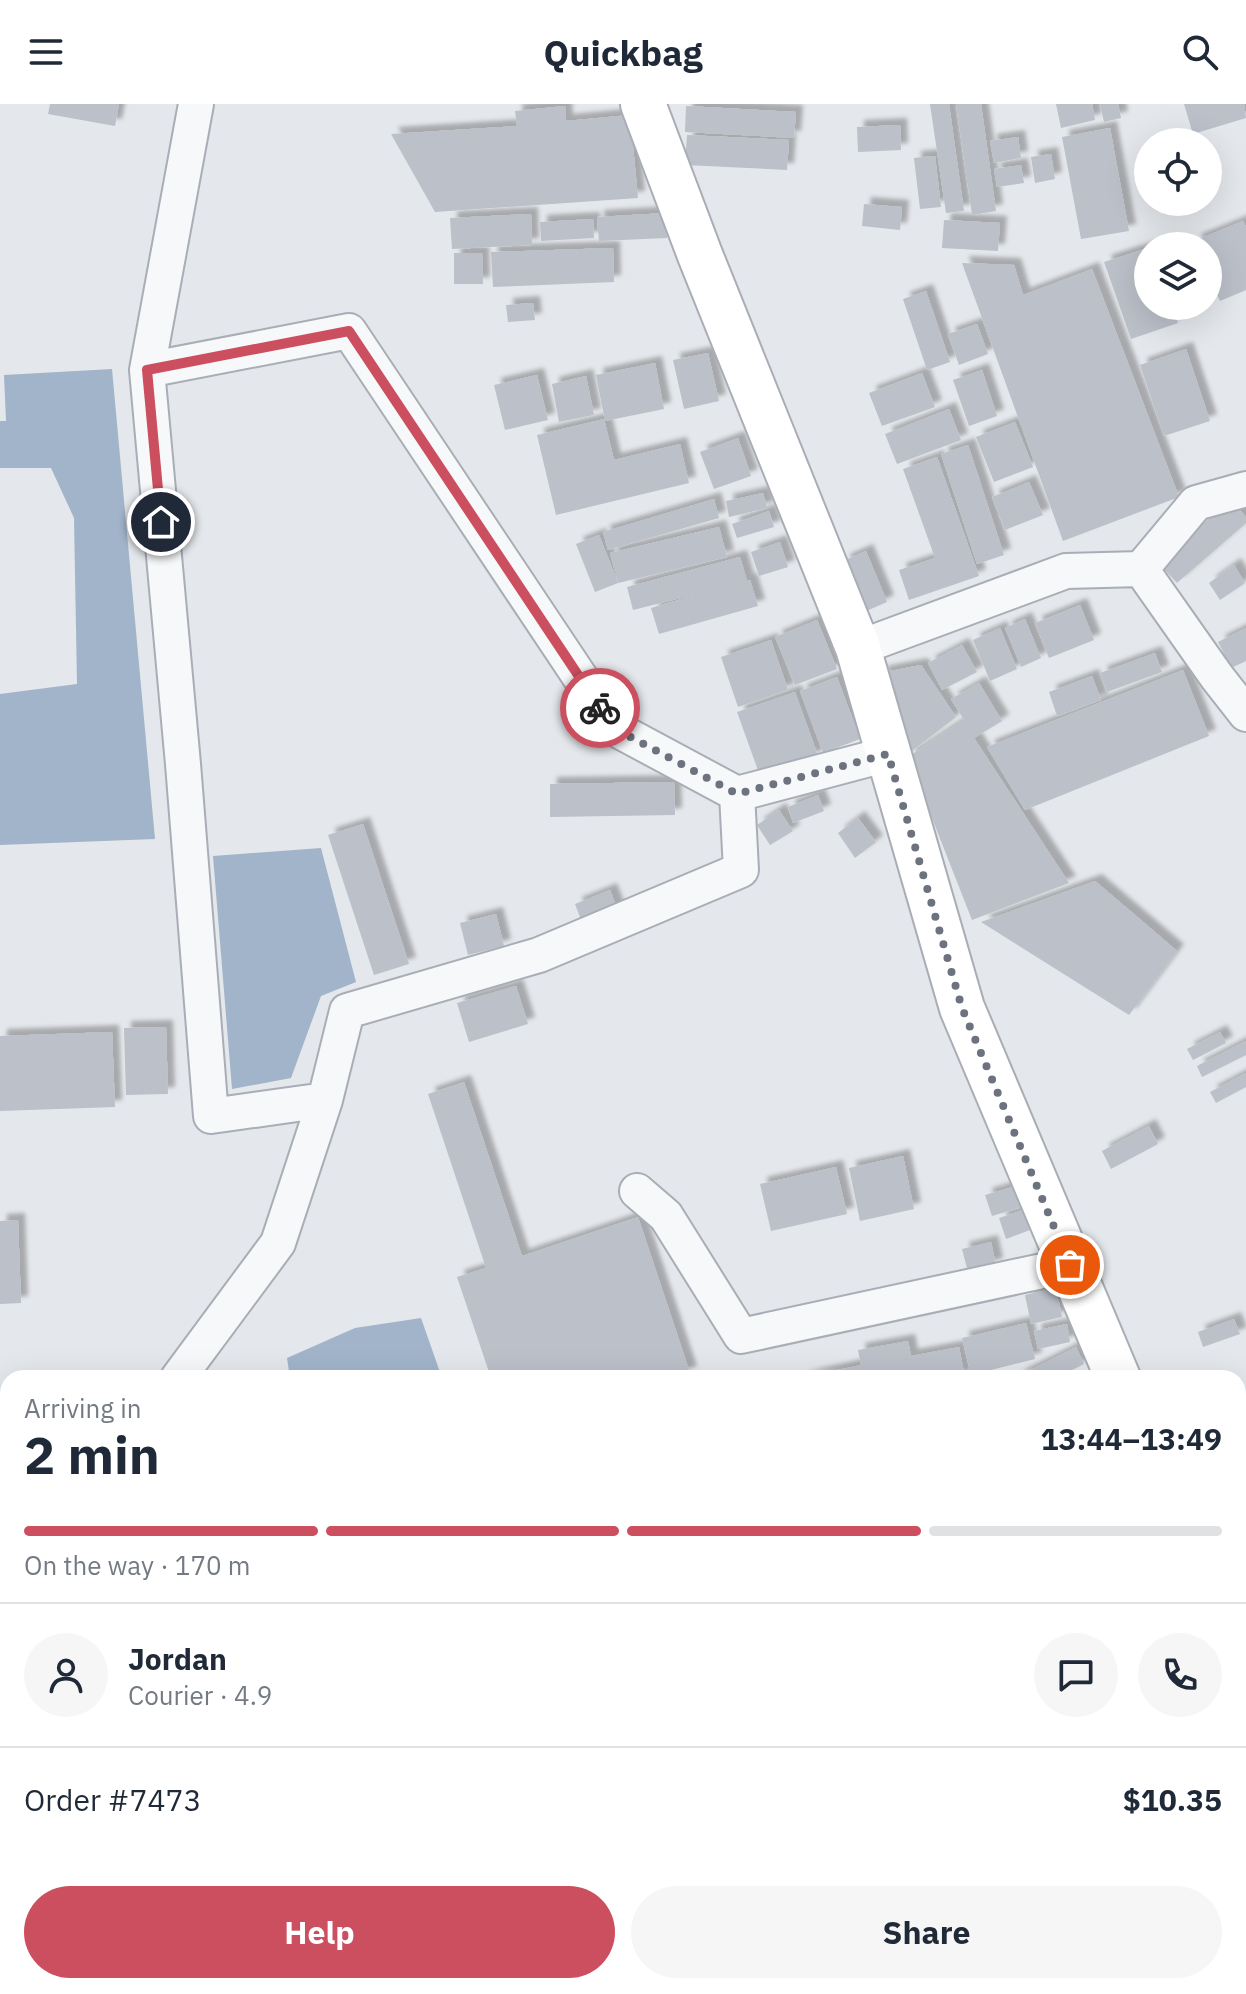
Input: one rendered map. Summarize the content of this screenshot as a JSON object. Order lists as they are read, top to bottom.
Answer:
{
  "page": {
    "header": "Quickbag",
    "heading": ["2 min", "Arriving in", "13:44–13:49"],
    "panel": [
      "Jordan",
      "Courier · 4.9",
      "Order #7473",
      "$10.35"
    ],
    "bar": "On the way · 170 m",
    "buttons": ["Help", "Share"]
  }
}
